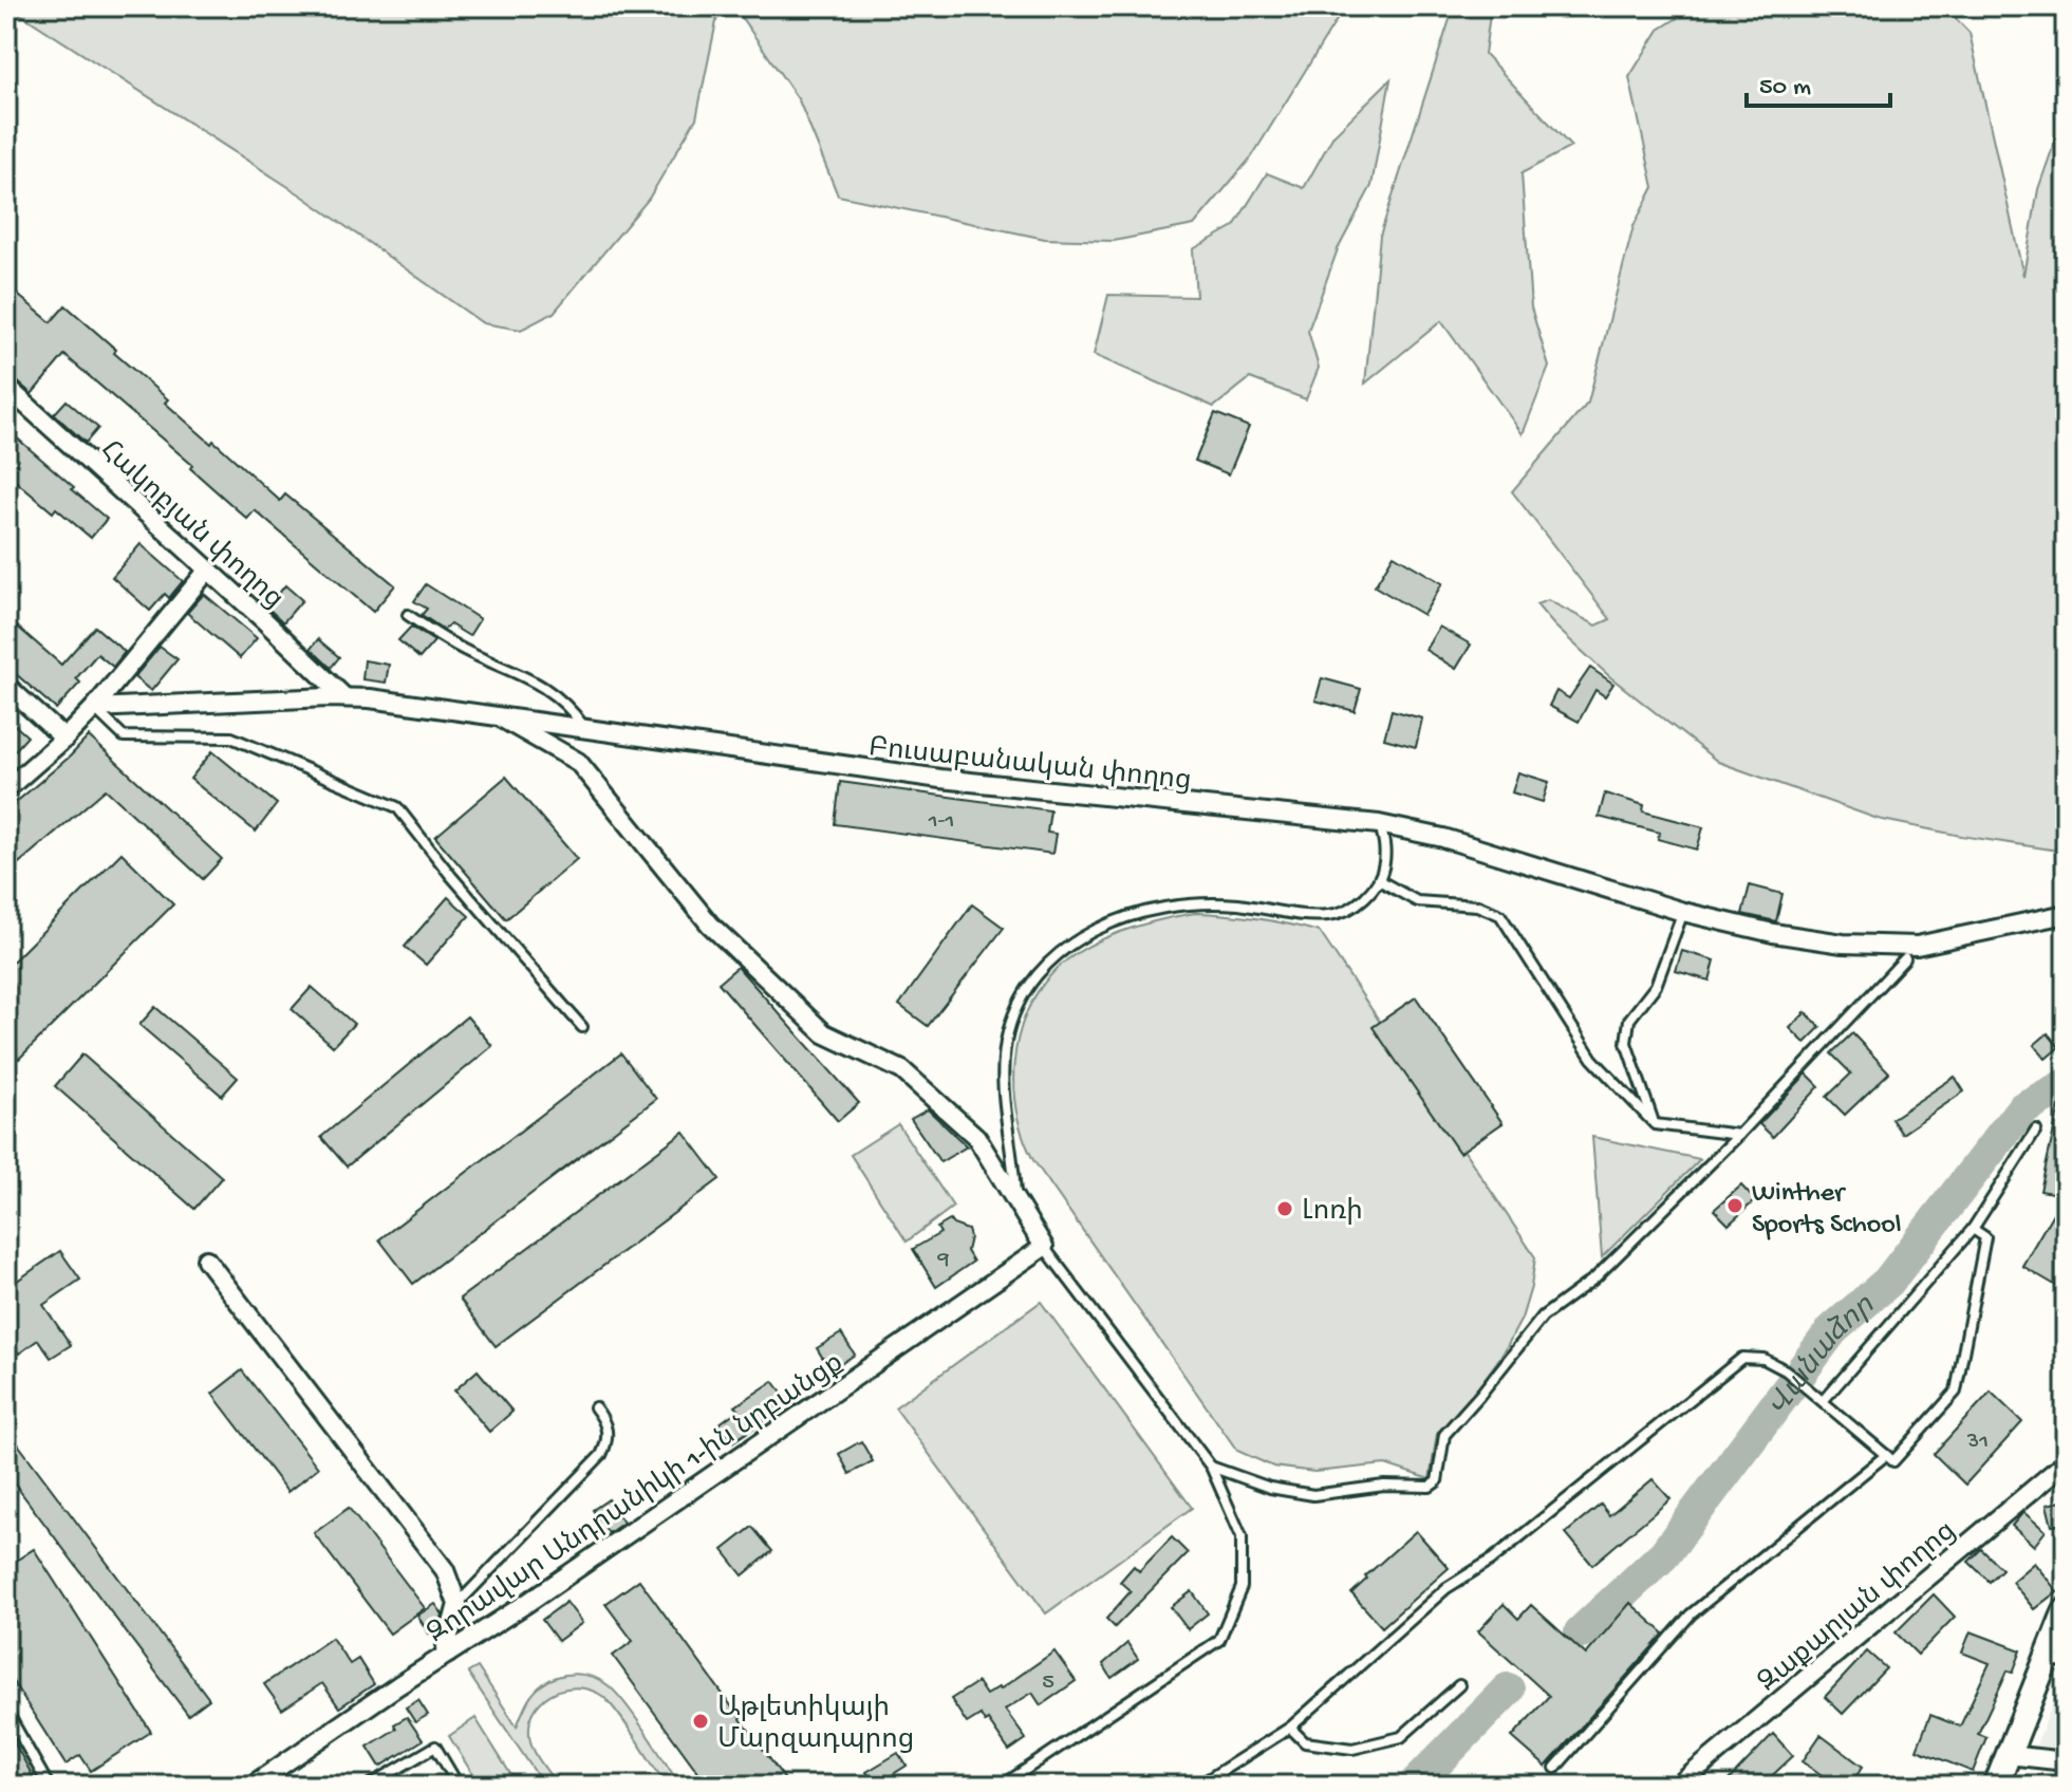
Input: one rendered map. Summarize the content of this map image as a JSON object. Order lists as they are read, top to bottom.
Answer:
{
  "streets": {
    "street": [
      "Հակոբյան փողոց",
      "Բուսաբանական փողոց",
      "Զորավար Անդրանիկի 1-ին նրբանցք",
      "Զաքարյան փողոց"
    ]
  },
  "crossings": [
    ["Հակոբյան փողոց", "Բուսաբանական փողոց"]
  ],
  "water": ["Վանաձոր"],
  "places": ["Winther Sports School", "Լոռի", "Աթլետիկայի Մարզադպրոց"],
  "house_numbers": [
    "1-1",
    "9",
    "31",
    "5"
  ],
  "scale_bar": "50 m"
}
